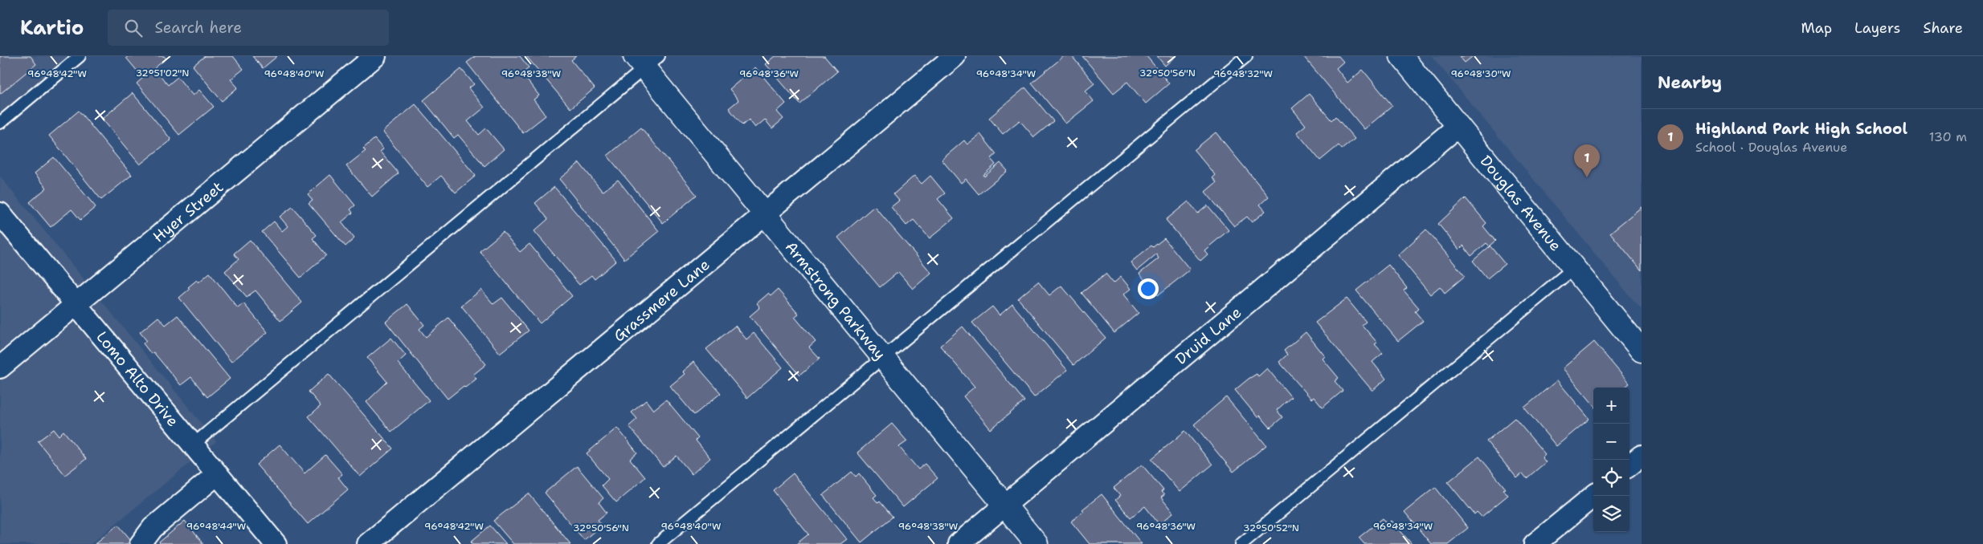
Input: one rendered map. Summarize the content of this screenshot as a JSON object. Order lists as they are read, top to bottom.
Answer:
{
  "streets": {
    "street": [
      "Douglas Avenue",
      "Hyer Street",
      "Grassmere Lane",
      "Armstrong Parkway",
      "Druid Lane",
      "Lomo Alto Drive"
    ]
  },
  "crossings": [
    ["Douglas Avenue", "Druid Lane"],
    ["Hyer Street", "Lomo Alto Drive"],
    ["Grassmere Lane", "Armstrong Parkway"],
    ["Armstrong Parkway", "Druid Lane"]
  ],
  "page": {
    "header": "Kartio",
    "search": "Search here",
    "nav": ["Map", "Layers", "Share"],
    "heading": "Nearby",
    "list": [
      {
        "mark": "1",
        "name": "Highland Park High School",
        "note": "School · Douglas Avenue",
        "value": "130 m"
      }
    ],
    "pins": "1",
    "map_buttons": ["+", "−"]
  },
  "coordinates": [
    "32°51'02\"N",
    "32°50'56\"N",
    "96°48'42\"W",
    "96°48'40\"W",
    "96°48'38\"W",
    "96°48'30\"W",
    "96°48'36\"W",
    "96°48'34\"W",
    "96°48'32\"W",
    "96°48'44\"W",
    "32°50'52\"N"
  ]
}
